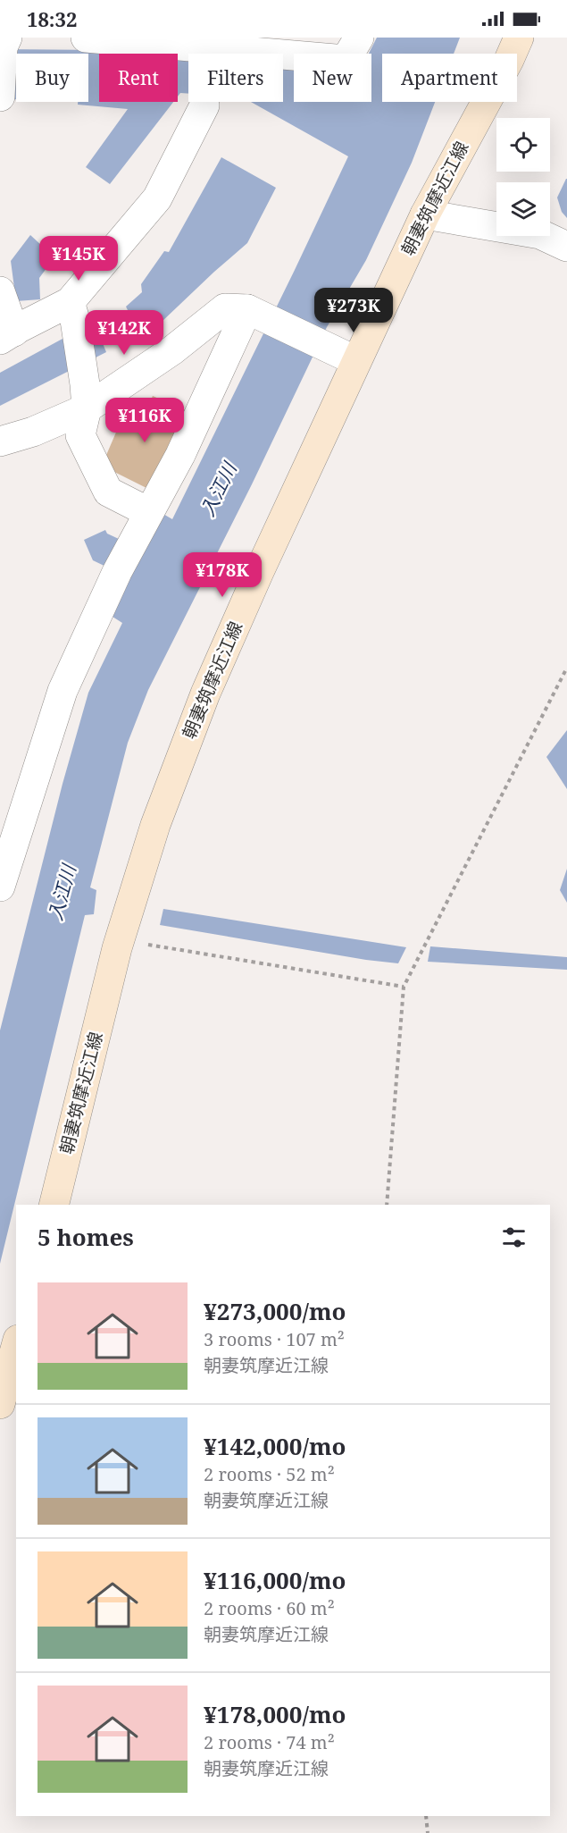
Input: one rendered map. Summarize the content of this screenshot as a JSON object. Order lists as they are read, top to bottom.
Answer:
{
  "streets": {
    "main road": ["朝妻筑摩近江線"]
  },
  "water": ["入江川"],
  "page": {
    "status": "18:32",
    "chip": [
      "Buy",
      "Rent",
      "Filters",
      "New",
      "Apartment"
    ],
    "price": [
      "¥145K",
      "¥273K",
      "¥142K",
      "¥116K",
      "¥178K"
    ],
    "heading": "5 homes",
    "list": [
      {
        "name": "¥273,000/mo",
        "note": "3 rooms · 107 m² · 朝妻筑摩近江線"
      },
      {
        "name": "¥142,000/mo",
        "note": "2 rooms · 52 m² · 朝妻筑摩近江線"
      },
      {
        "name": "¥116,000/mo",
        "note": "2 rooms · 60 m² · 朝妻筑摩近江線"
      },
      {
        "name": "¥178,000/mo",
        "note": "2 rooms · 74 m² · 朝妻筑摩近江線"
      }
    ]
  }
}
